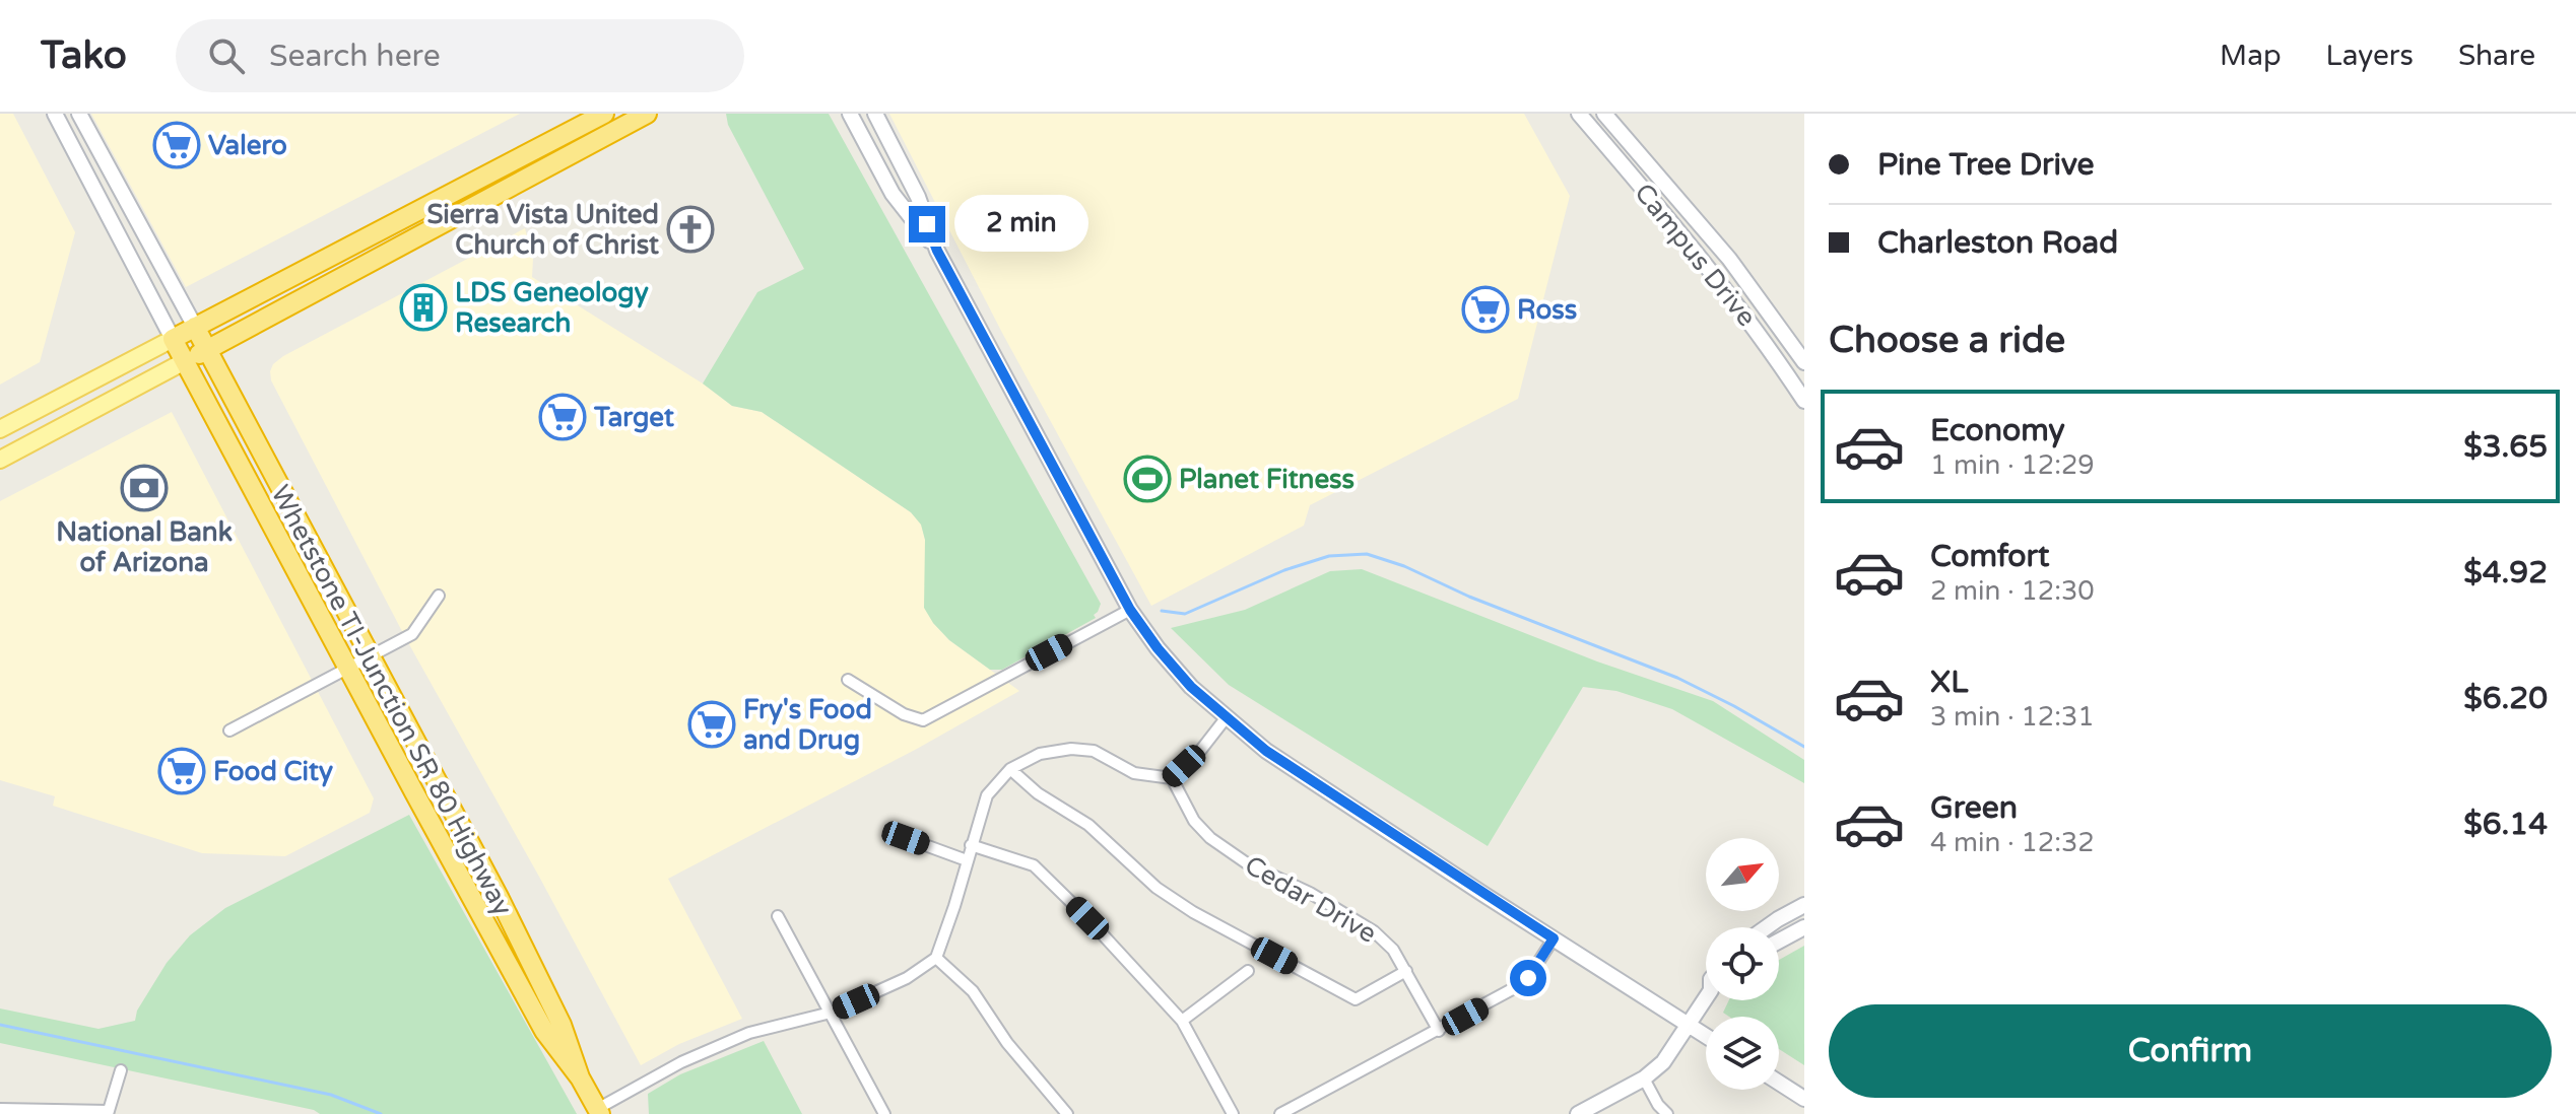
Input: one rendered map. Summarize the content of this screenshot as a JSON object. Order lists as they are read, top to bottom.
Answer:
{
  "streets": {
    "highway": ["Whetstone TI-Junction SR 80 Highway"],
    "main road": ["Campus Drive"],
    "street": ["Cedar Drive"]
  },
  "places": {
    "supermarket": [
      "Valero",
      "Ross",
      "Target",
      "Fry's Food and Drug",
      "Food City"
    ],
    "church": ["Sierra Vista United Church of Christ"],
    "building": ["LDS Geneology Research"],
    "sports": ["Planet Fitness"],
    "bank": ["National Bank of Arizona"]
  },
  "north": "top right",
  "page": {
    "header": "Tako",
    "search": "Search here",
    "nav": ["Map", "Layers", "Share"],
    "banner": ["Pine Tree Drive", "Charleston Road"],
    "bubble": "2 min",
    "heading": "Choose a ride",
    "list": [
      {
        "name": "Economy",
        "note": "1 min · 12:29",
        "value": "$3.65"
      },
      {
        "name": "Comfort",
        "note": "2 min · 12:30",
        "value": "$4.92"
      },
      {
        "name": "XL",
        "note": "3 min · 12:31",
        "value": "$6.20"
      },
      {
        "name": "Green",
        "note": "4 min · 12:32",
        "value": "$6.14"
      }
    ],
    "buttons": "Confirm"
  }
}
